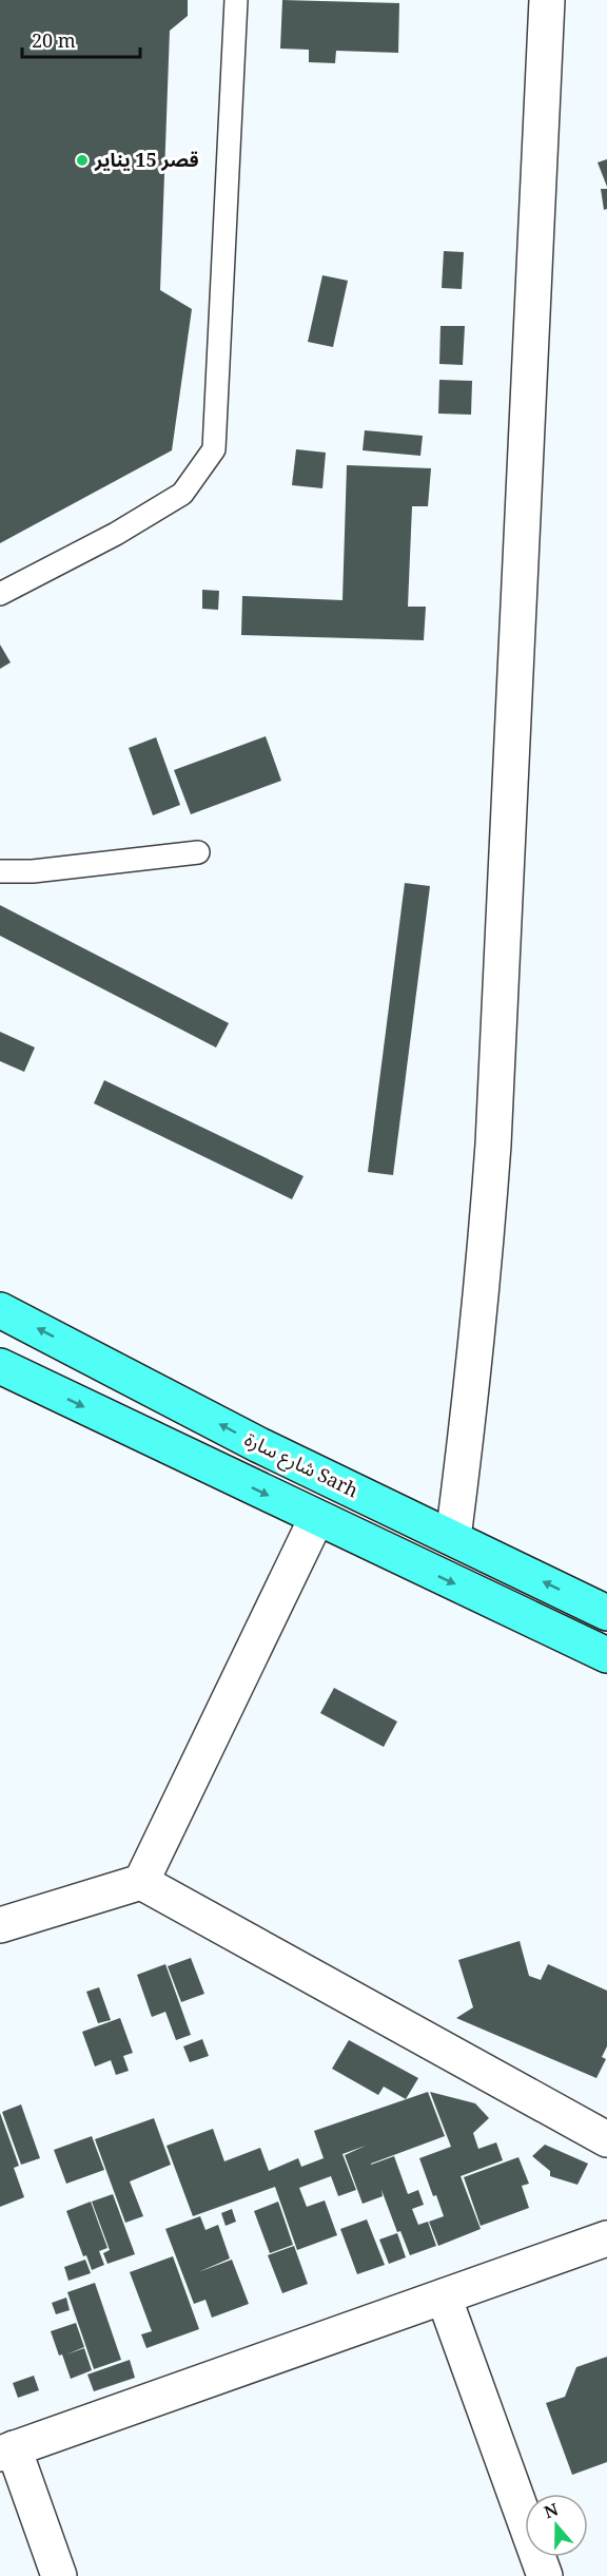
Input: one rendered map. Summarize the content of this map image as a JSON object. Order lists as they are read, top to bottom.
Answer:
{
  "streets": {
    "highway": ["شارع سارة Sarh"]
  },
  "places": ["قصر 15 يناير"],
  "scale_bar": "20 m",
  "north": "top"
}
